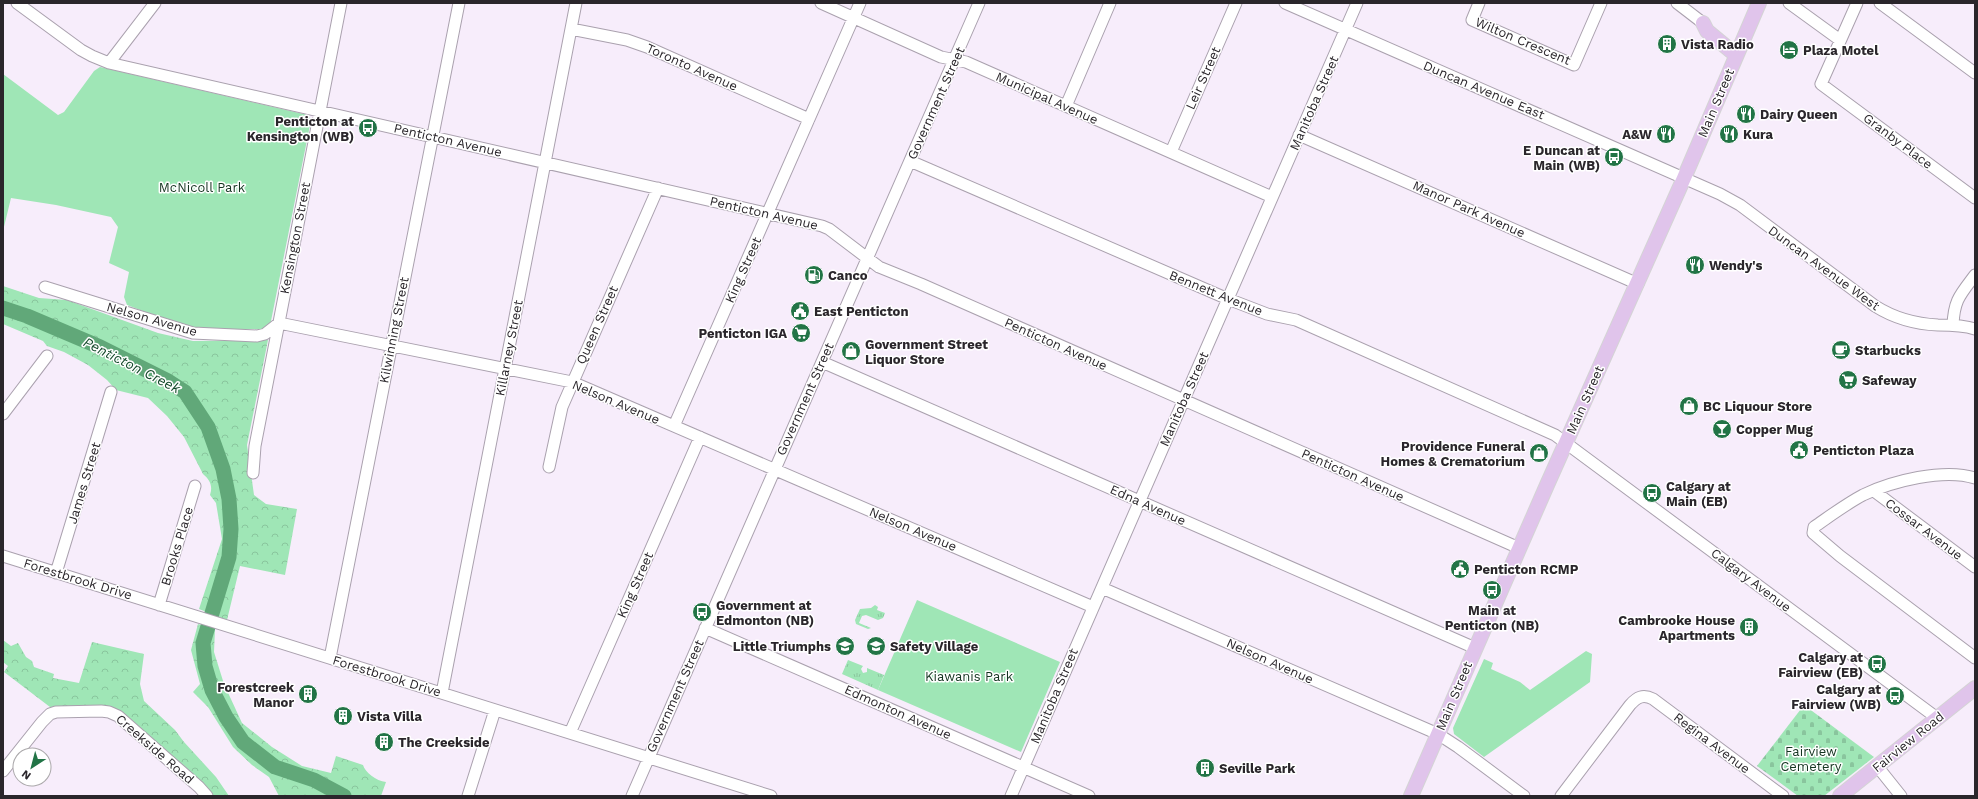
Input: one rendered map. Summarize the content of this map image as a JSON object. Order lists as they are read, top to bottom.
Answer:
{
  "streets": {
    "main road": ["Main Street", "Fairview Road"],
    "street": [
      "Wilton Crescent",
      "Toronto Avenue",
      "Leir Street",
      "Duncan Avenue East",
      "Municipal Avenue",
      "Government Street",
      "Manitoba Street",
      "Penticton Avenue",
      "Granby Place",
      "Manor Park Avenue",
      "Kensington Street",
      "Duncan Avenue West",
      "King Street",
      "Bennett Avenue",
      "Nelson Avenue",
      "Queen Street",
      "Kilwinning Street",
      "Killarney Street",
      "James Street",
      "Edna Avenue",
      "Cossar Avenue",
      "Brooks Place",
      "Forestbrook Drive",
      "Calgary Avenue",
      "Edmonton Avenue",
      "Regina Avenue",
      "Creekside Road"
    ]
  },
  "crossings": [
    ["Toronto Avenue", "King Street"],
    ["Toronto Avenue", "Killarney Street"],
    ["Leir Street", "Municipal Avenue"],
    ["Duncan Avenue East", "Manitoba Street"],
    ["Duncan Avenue East", "Main Street"],
    ["Duncan Avenue East", "Duncan Avenue West"],
    ["Municipal Avenue", "Government Street"],
    ["Municipal Avenue", "Manitoba Street"],
    ["Municipal Avenue", "King Street"],
    ["Government Street", "Penticton Avenue"],
    ["Government Street", "Bennett Avenue"],
    ["Government Street", "Nelson Avenue"],
    ["Government Street", "Edna Avenue"],
    ["Government Street", "Forestbrook Drive"],
    ["Government Street", "Edmonton Avenue"],
    ["Manitoba Street", "Penticton Avenue"],
    ["Manitoba Street", "Manor Park Avenue"],
    ["Manitoba Street", "Bennett Avenue"],
    ["Manitoba Street", "Nelson Avenue"],
    ["Manitoba Street", "Edna Avenue"],
    ["Manitoba Street", "Edmonton Avenue"],
    ["Main Street", "Penticton Avenue"],
    ["Main Street", "Manor Park Avenue"],
    ["Main Street", "Duncan Avenue West"],
    ["Main Street", "Bennett Avenue"],
    ["Main Street", "Nelson Avenue"],
    ["Main Street", "Edna Avenue"],
    ["Main Street", "Calgary Avenue"],
    ["Penticton Avenue", "Kensington Street"],
    ["Penticton Avenue", "King Street"],
    ["Penticton Avenue", "Queen Street"],
    ["Penticton Avenue", "Kilwinning Street"],
    ["Penticton Avenue", "Killarney Street"],
    ["Kensington Street", "Nelson Avenue"],
    ["King Street", "Nelson Avenue"],
    ["King Street", "Forestbrook Drive"],
    ["Bennett Avenue", "Calgary Avenue"],
    ["Nelson Avenue", "Queen Street"],
    ["Nelson Avenue", "Kilwinning Street"],
    ["Nelson Avenue", "Killarney Street"],
    ["Kilwinning Street", "Forestbrook Drive"],
    ["Killarney Street", "Forestbrook Drive"],
    ["James Street", "Forestbrook Drive"],
    ["Brooks Place", "Forestbrook Drive"],
    ["Calgary Avenue", "Fairview Road"]
  ],
  "water": ["Penticton Creek"],
  "parks": ["McNicoll Park", "Kiawanis Park", "Fairview Cemetery"],
  "places": {
    "building": [
      "Vista Radio",
      "Cambrooke House Apartments",
      "Forestcreek Manor",
      "Vista Villa",
      "The Creekside",
      "Seville Park"
    ],
    "hotel": ["Plaza Motel"],
    "restaurant": [
      "Dairy Queen",
      "A&W",
      "Kura",
      "Wendy's"
    ],
    "bus stop": [
      "Penticton at Kensington (WB)",
      "E Duncan at Main (WB)",
      "Calgary at Main (EB)",
      "Main at Penticton (NB)",
      "Government at Edmonton (NB)",
      "Calgary at Fairview (EB)",
      "Calgary at Fairview (WB)"
    ],
    "fuel station": ["Canco"],
    "public building": ["East Penticton", "Penticton Plaza", "Penticton RCMP"],
    "supermarket": ["Penticton IGA", "Safeway"],
    "cafe": ["Starbucks"],
    "shop": ["Government Street Liquor Store", "BC Liquour Store", "Providence Funeral Homes & Crematorium"],
    "bar": ["Copper Mug"],
    "school or university": ["Little Triumphs", "Safety Village"]
  },
  "north": "bottom left"
}
